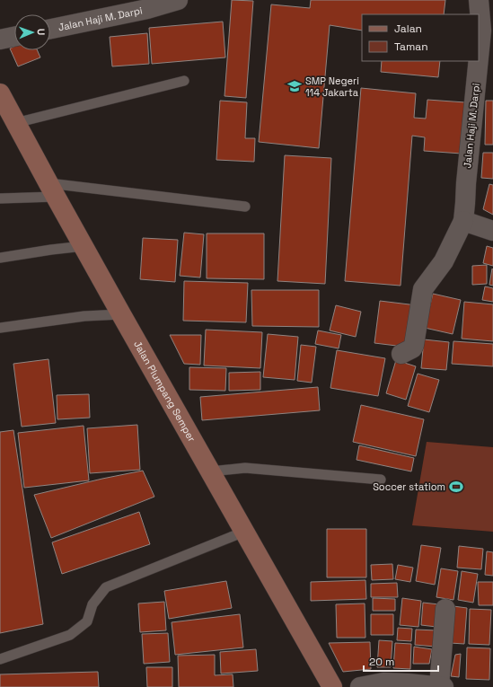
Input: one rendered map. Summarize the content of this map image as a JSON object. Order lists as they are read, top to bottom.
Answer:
{
  "streets": {
    "main road": ["Jalan Plumpang Semper"],
    "street": ["Jalan Haji M. Darpi"]
  },
  "places": {
    "school or university": ["SMP Negeri 114 Jakarta"],
    "sports": ["Soccer statiom"]
  },
  "legend": ["Jalan", "Taman"],
  "scale_bar": "20 m",
  "north": "right"
}
